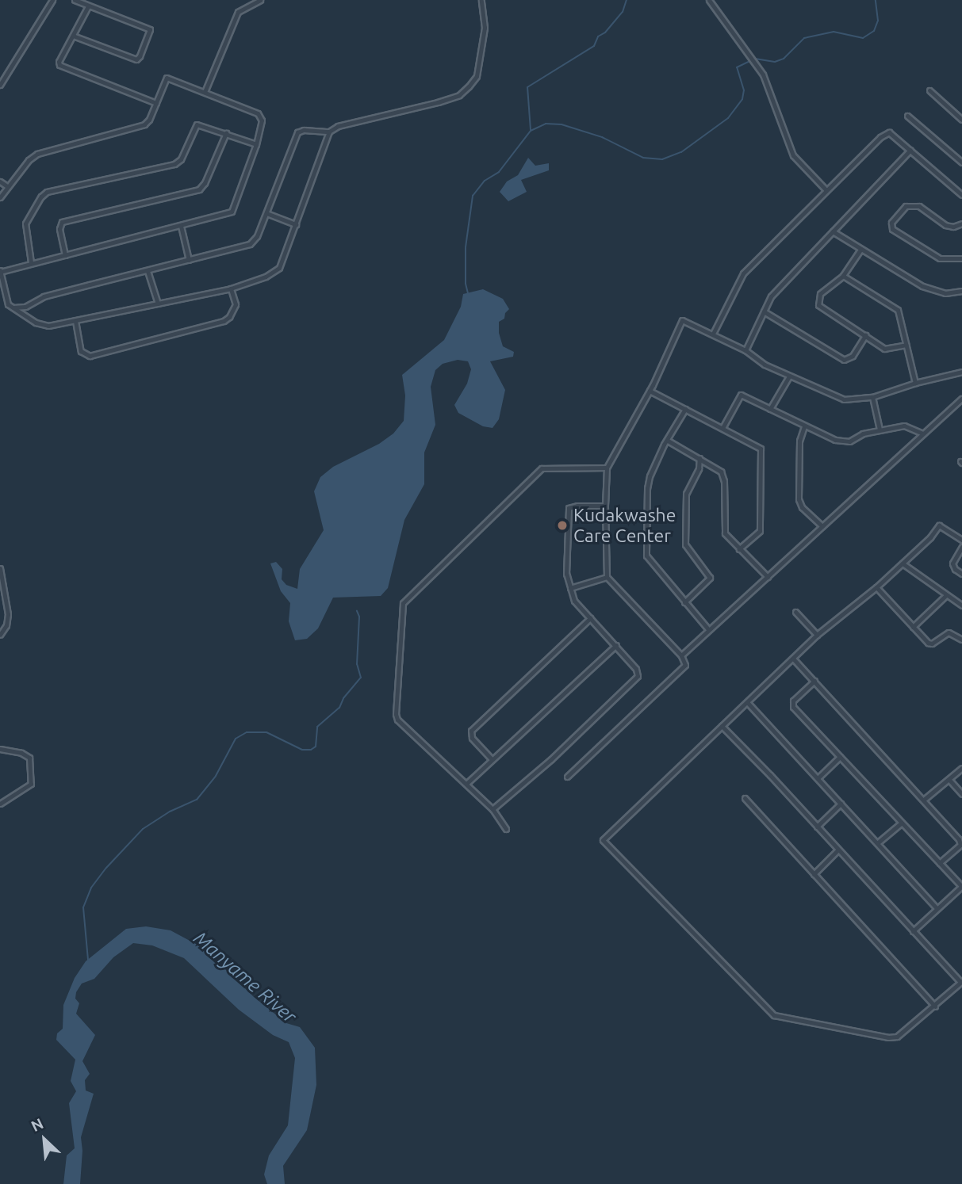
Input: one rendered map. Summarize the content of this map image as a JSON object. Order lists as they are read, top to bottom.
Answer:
{
  "water": ["Manyame River"],
  "places": ["Kudakwashe Care Center"],
  "north": "top left"
}
